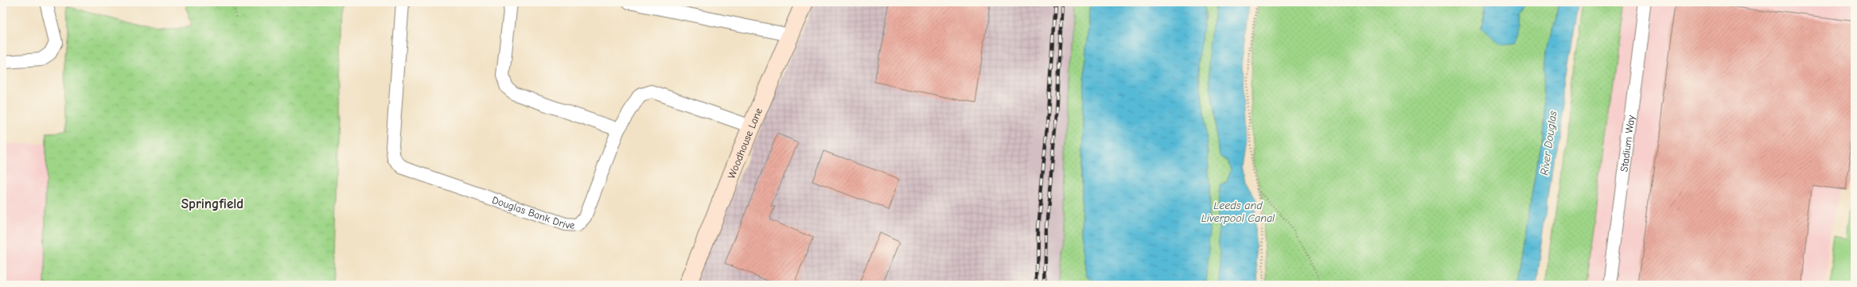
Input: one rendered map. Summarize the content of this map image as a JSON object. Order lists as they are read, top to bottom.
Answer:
{
  "streets": {
    "main road": ["Woodhouse Lane"],
    "street": ["Stadium Way", "Douglas Bank Drive"]
  },
  "crossings": [
    ["Woodhouse Lane", "Douglas Bank Drive"]
  ],
  "districts": ["Springfield"],
  "water": ["River Douglas", "Leeds and Liverpool Canal"]
}
